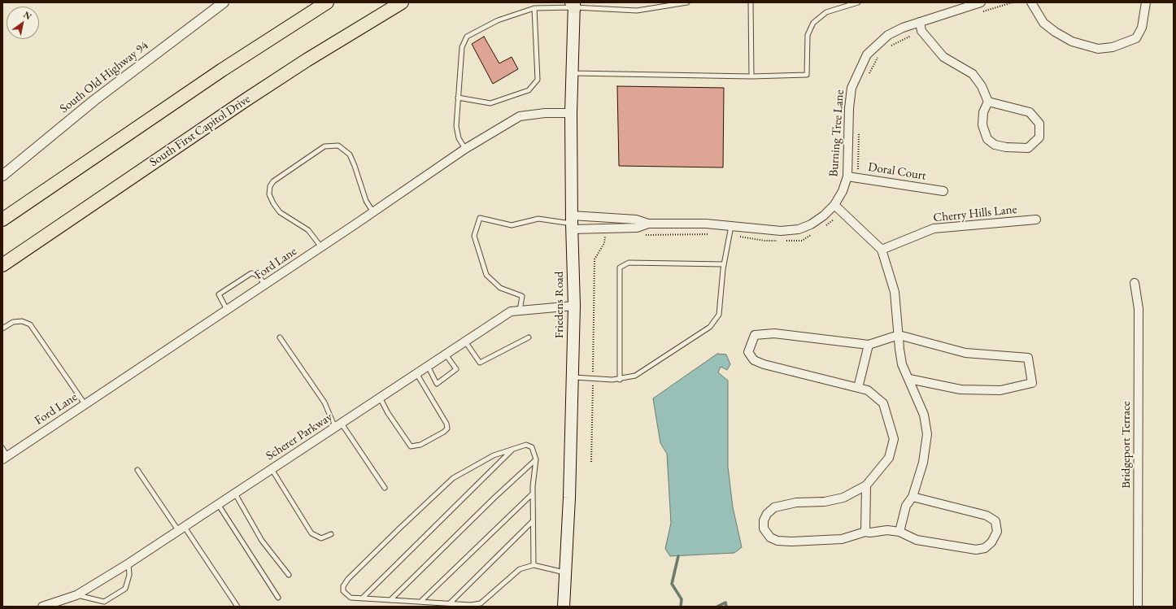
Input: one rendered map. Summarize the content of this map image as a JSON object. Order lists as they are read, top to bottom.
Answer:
{
  "streets": {
    "highway": ["South First Capitol Drive"],
    "main road": ["Friedens Road"],
    "street": [
      "South Old Highway 94",
      "Burning Tree Lane",
      "Doral Court",
      "Cherry Hills Lane",
      "Ford Lane",
      "Scherer Parkway",
      "Bridgeport Terrace"
    ]
  },
  "crossings": [
    ["Burning Tree Lane", "Doral Court"],
    ["Burning Tree Lane", "Friedens Road"],
    ["Ford Lane", "Friedens Road"],
    ["Friedens Road", "Scherer Parkway"]
  ],
  "north": "top right"
}
